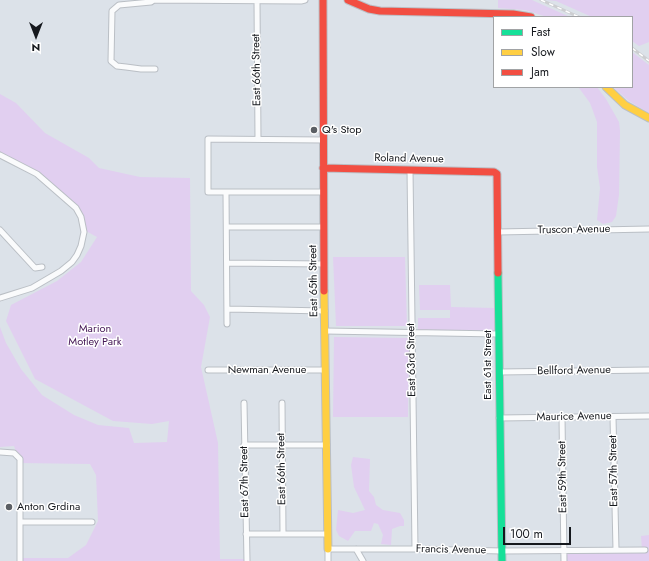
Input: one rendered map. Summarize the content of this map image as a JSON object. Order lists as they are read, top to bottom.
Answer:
{
  "streets": {
    "street": [
      "East 66th Street",
      "Roland Avenue",
      "Truscon Avenue",
      "East 65th Street",
      "East 63rd Street",
      "East 61st Street",
      "Newman Avenue",
      "Bellford Avenue",
      "Maurice Avenue",
      "East 57th Street",
      "East 59th Street",
      "East 67th Street",
      "Francis Avenue"
    ]
  },
  "crossings": [
    ["Roland Avenue", "East 65th Street"],
    ["Roland Avenue", "East 63rd Street"],
    ["Roland Avenue", "East 61st Street"],
    ["Truscon Avenue", "East 61st Street"],
    ["East 65th Street", "Newman Avenue"],
    ["East 65th Street", "Francis Avenue"],
    ["East 63rd Street", "Francis Avenue"],
    ["East 61st Street", "Bellford Avenue"],
    ["East 61st Street", "Maurice Avenue"],
    ["East 61st Street", "Francis Avenue"],
    ["Maurice Avenue", "East 57th Street"],
    ["Maurice Avenue", "East 59th Street"],
    ["East 57th Street", "Francis Avenue"],
    ["East 59th Street", "Francis Avenue"]
  ],
  "parks": ["Marion Motley Park"],
  "places": ["Q's Stop", "Anton Grdina"],
  "legend": ["Fast", "Slow", "Jam"],
  "scale_bar": "100 m",
  "north": "bottom"
}
